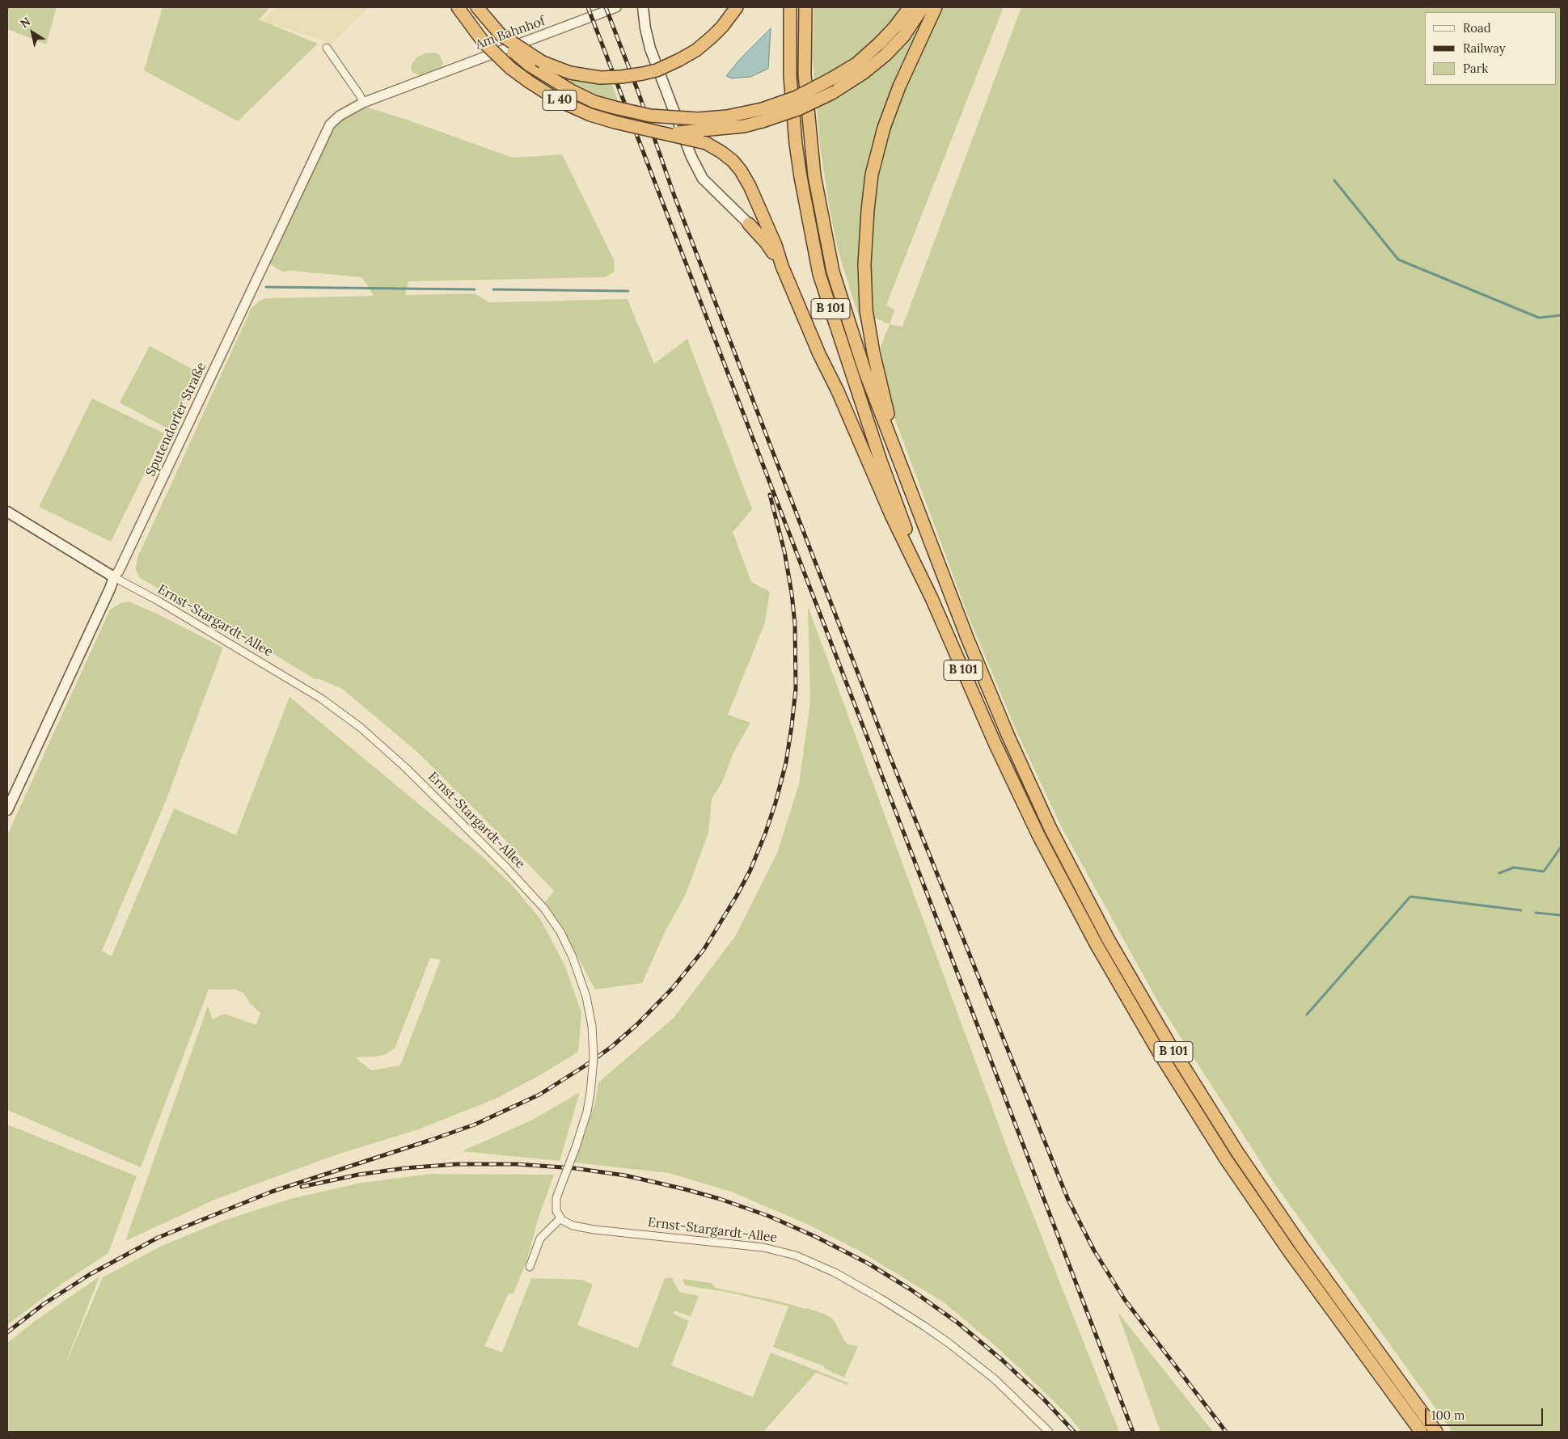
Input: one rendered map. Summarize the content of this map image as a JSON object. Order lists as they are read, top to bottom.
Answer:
{
  "streets": {
    "highway": ["L 40", "B 101"],
    "main road": ["Sputendorfer Straße"],
    "street": ["Am Bahnhof", "Ernst-Stargardt-Allee"]
  },
  "crossings": [
    ["Am Bahnhof", "Sputendorfer Straße"],
    ["Sputendorfer Straße", "Ernst-Stargardt-Allee"]
  ],
  "legend": ["Road", "Railway", "Park"],
  "scale_bar": "100 m",
  "north": "top left"
}
